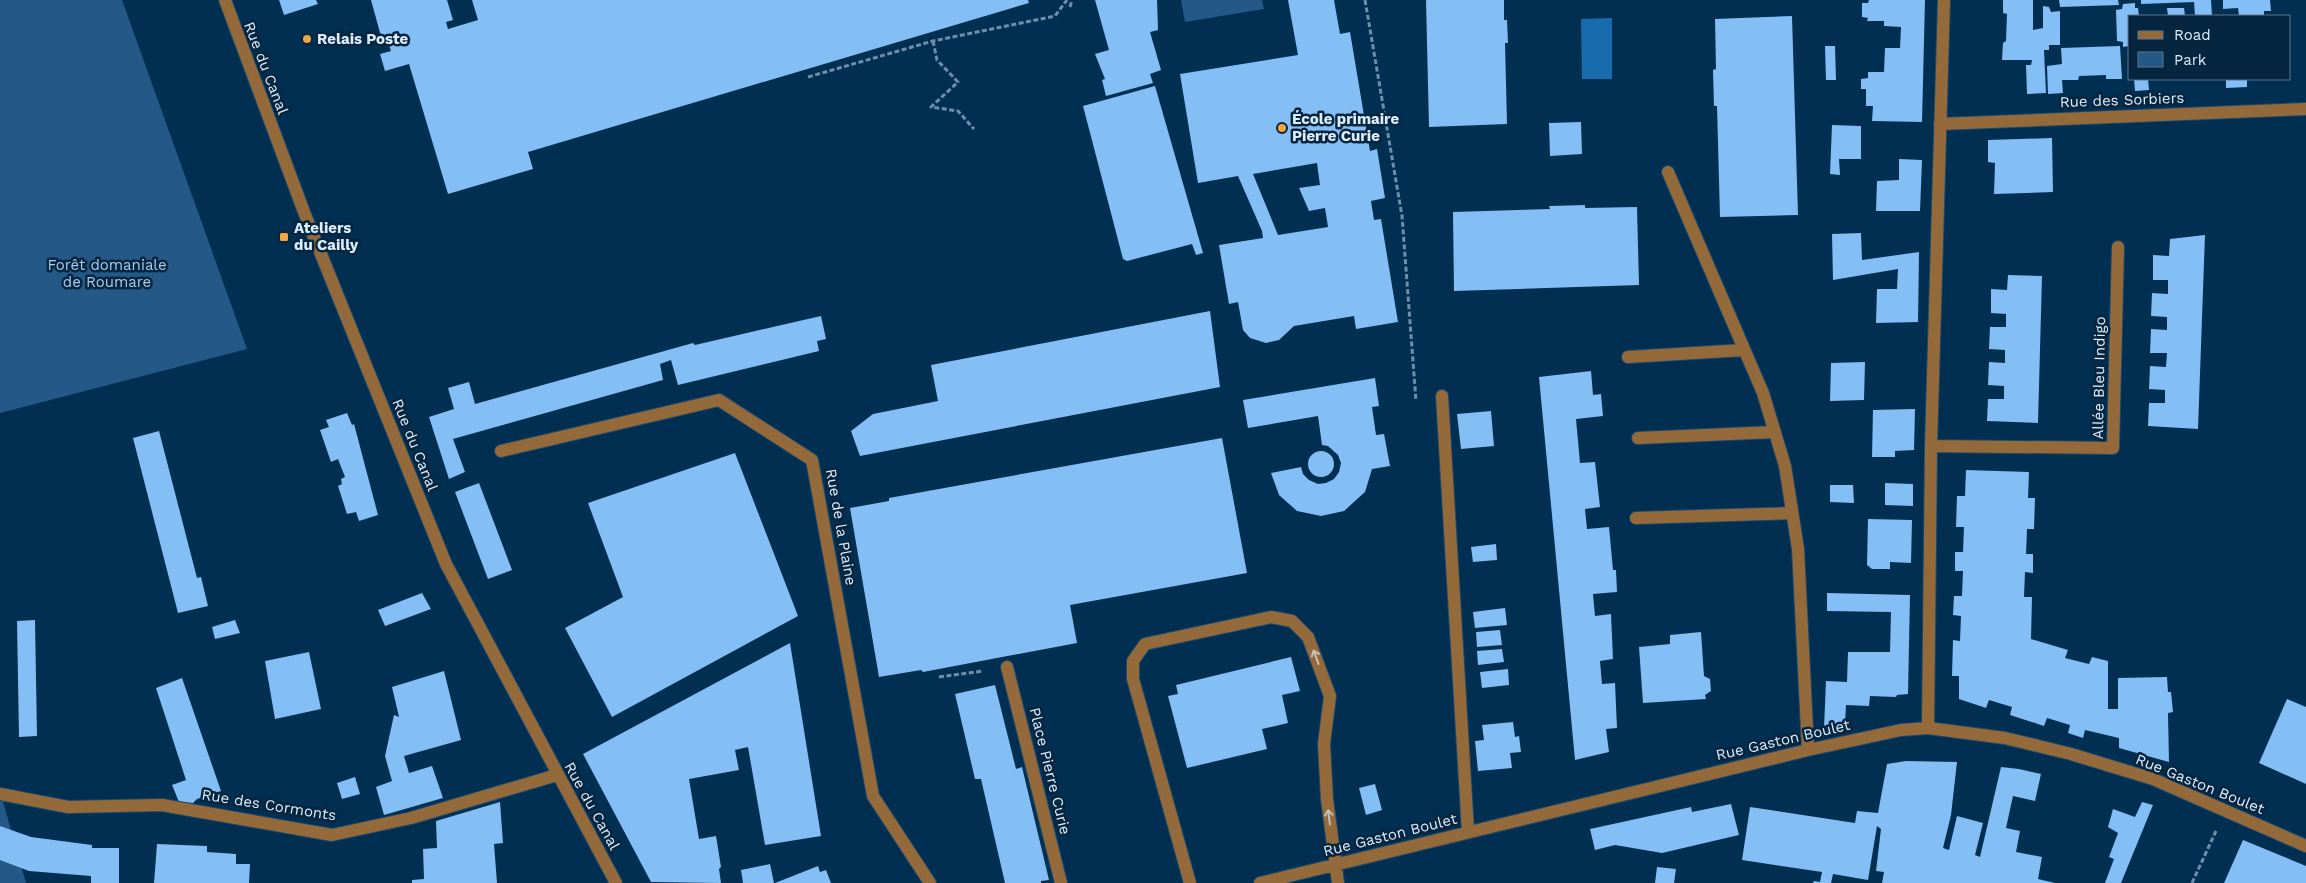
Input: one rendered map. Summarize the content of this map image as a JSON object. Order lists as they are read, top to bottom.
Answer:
{
  "streets": {
    "street": [
      "Rue du Canal",
      "Rue des Sorbiers",
      "Allée Bleu Indigo",
      "Rue de la Plaine",
      "Rue Gaston Boulet",
      "Place Pierre Curie",
      "Rue des Cormonts"
    ]
  },
  "crossings": [
    ["Rue du Canal", "Rue des Cormonts"]
  ],
  "parks": ["Forêt domaniale de Roumare"],
  "places": {
    "other": ["Relais Poste", "École primaire Pierre Curie"],
    "transit": ["Ateliers du Cailly"]
  },
  "legend": ["Road", "Park"]
}
